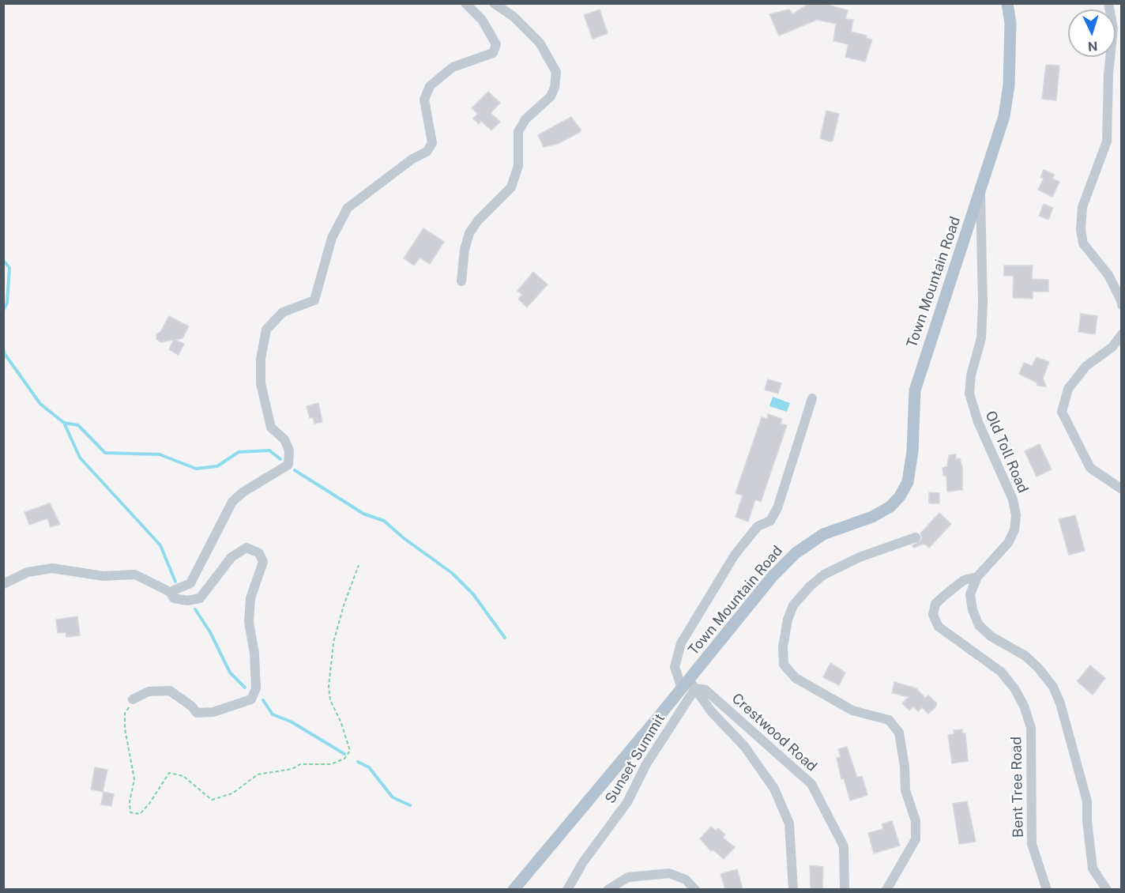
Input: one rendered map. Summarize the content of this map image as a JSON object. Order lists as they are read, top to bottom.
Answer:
{
  "streets": {
    "main road": ["Town Mountain Road"],
    "street": [
      "Old Toll Road",
      "Crestwood Road",
      "Sunset Summit",
      "Bent Tree Road"
    ]
  },
  "crossings": [
    ["Town Mountain Road", "Old Toll Road"],
    ["Town Mountain Road", "Crestwood Road"],
    ["Town Mountain Road", "Sunset Summit"],
    ["Old Toll Road", "Bent Tree Road"],
    ["Crestwood Road", "Sunset Summit"]
  ],
  "north": "bottom"
}
